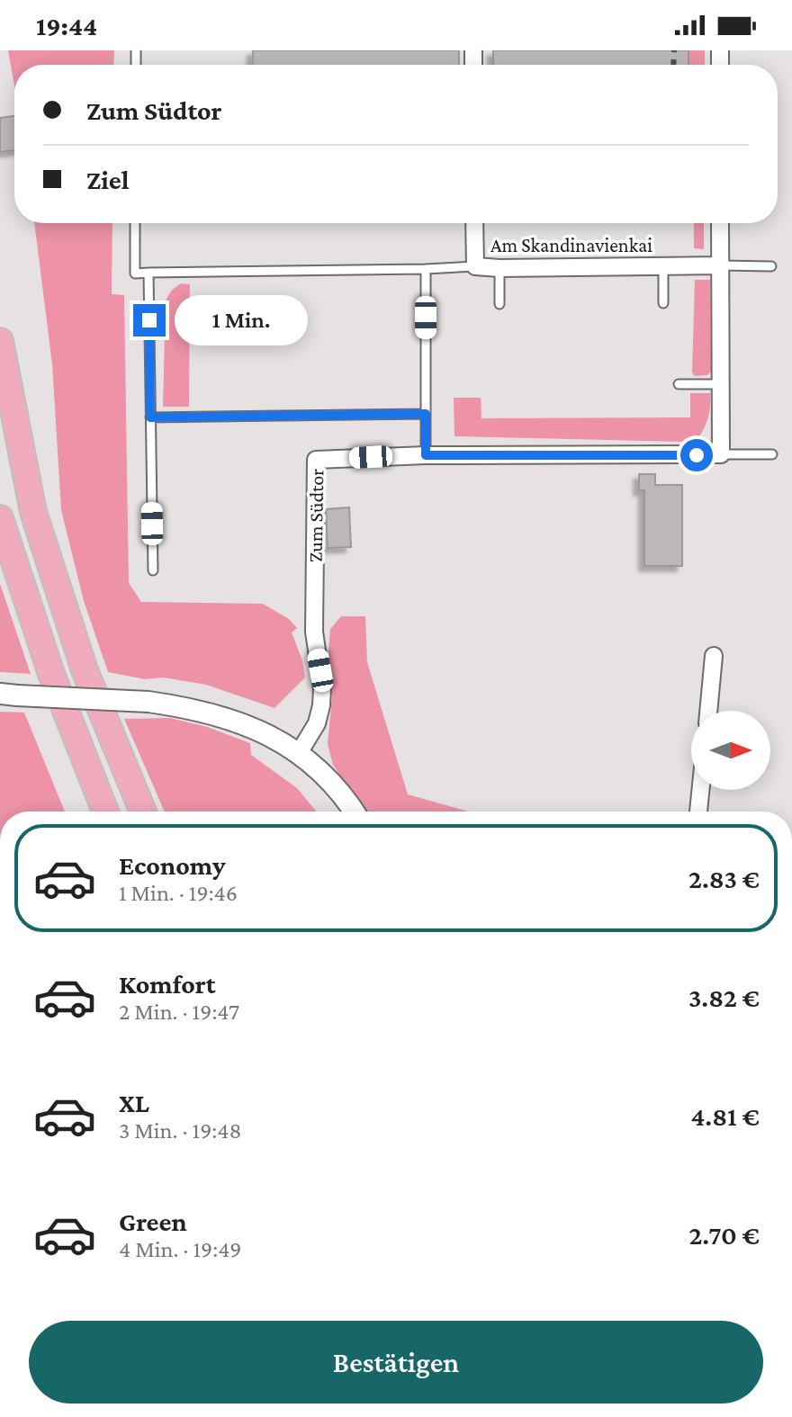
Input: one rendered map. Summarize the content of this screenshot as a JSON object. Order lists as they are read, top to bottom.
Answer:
{
  "streets": {
    "street": ["Am Skandinavienkai", "Zum Südtor"]
  },
  "north": "right",
  "page": {
    "status": "19:44",
    "banner": ["Zum Südtor", "Ziel"],
    "bubble": "1 Min.",
    "list": [
      {
        "name": "Economy",
        "note": "1 Min. · 19:46",
        "value": "2.83 €"
      },
      {
        "name": "Komfort",
        "note": "2 Min. · 19:47",
        "value": "3.82 €"
      },
      {
        "name": "XL",
        "note": "3 Min. · 19:48",
        "value": "4.81 €"
      },
      {
        "name": "Green",
        "note": "4 Min. · 19:49",
        "value": "2.70 €"
      }
    ],
    "buttons": "Bestätigen"
  }
}
